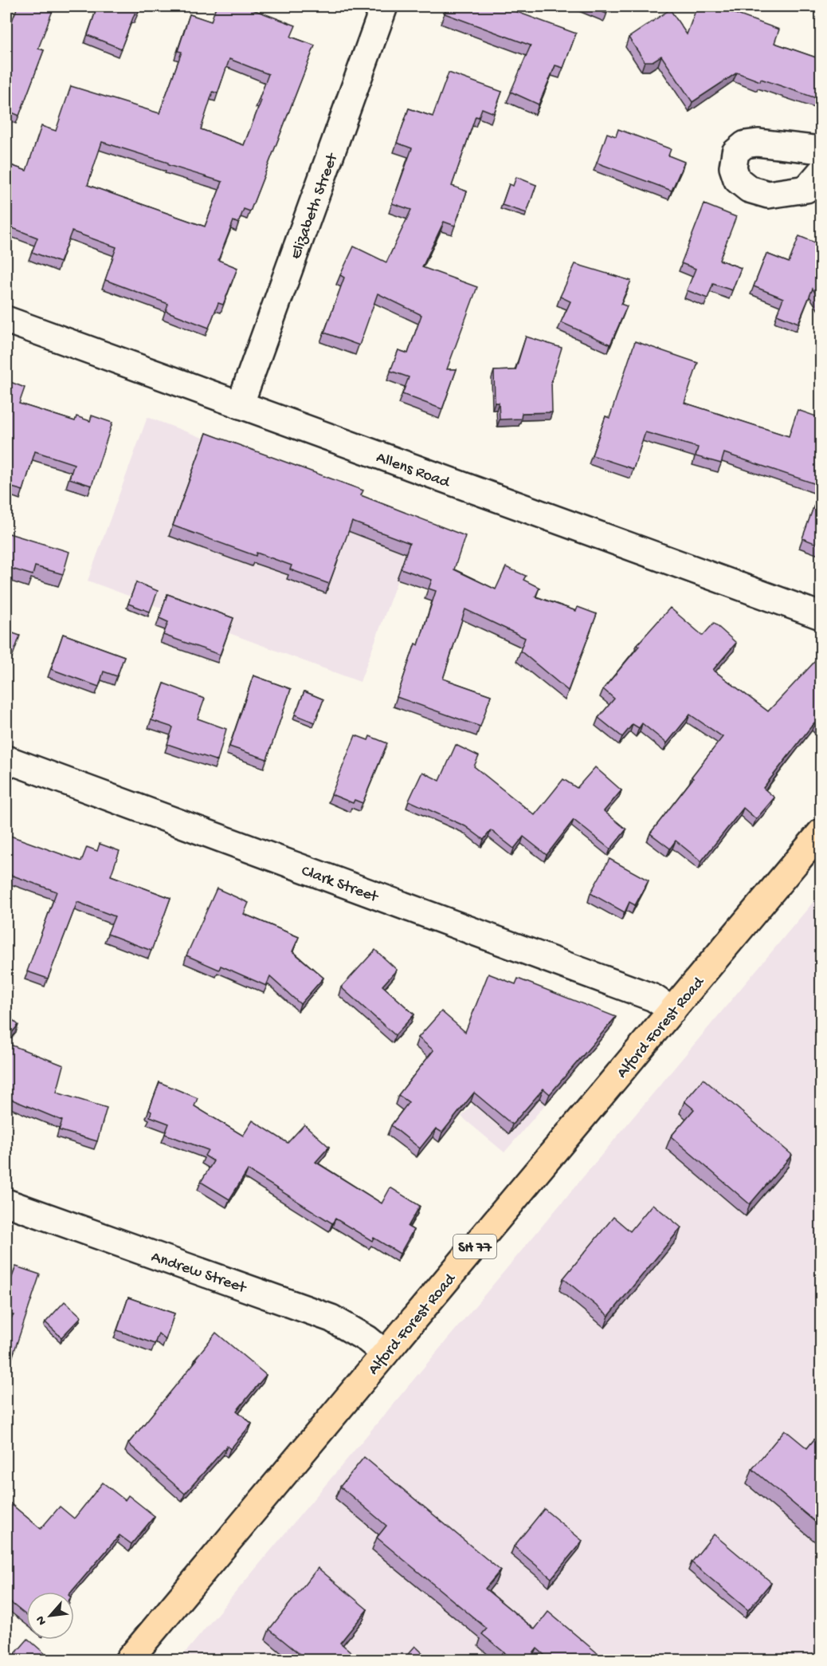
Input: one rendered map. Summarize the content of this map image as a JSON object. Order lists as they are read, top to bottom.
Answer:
{
  "streets": {
    "main road": ["Alford Forest Road", "SH 77"],
    "street": [
      "Elizabeth Street",
      "Allens Road",
      "Clark Street",
      "Andrew Street"
    ]
  },
  "crossings": [
    ["Elizabeth Street", "Allens Road"],
    ["Clark Street", "Alford Forest Road"],
    ["Alford Forest Road", "Andrew Street"]
  ],
  "north": "bottom left"
}
